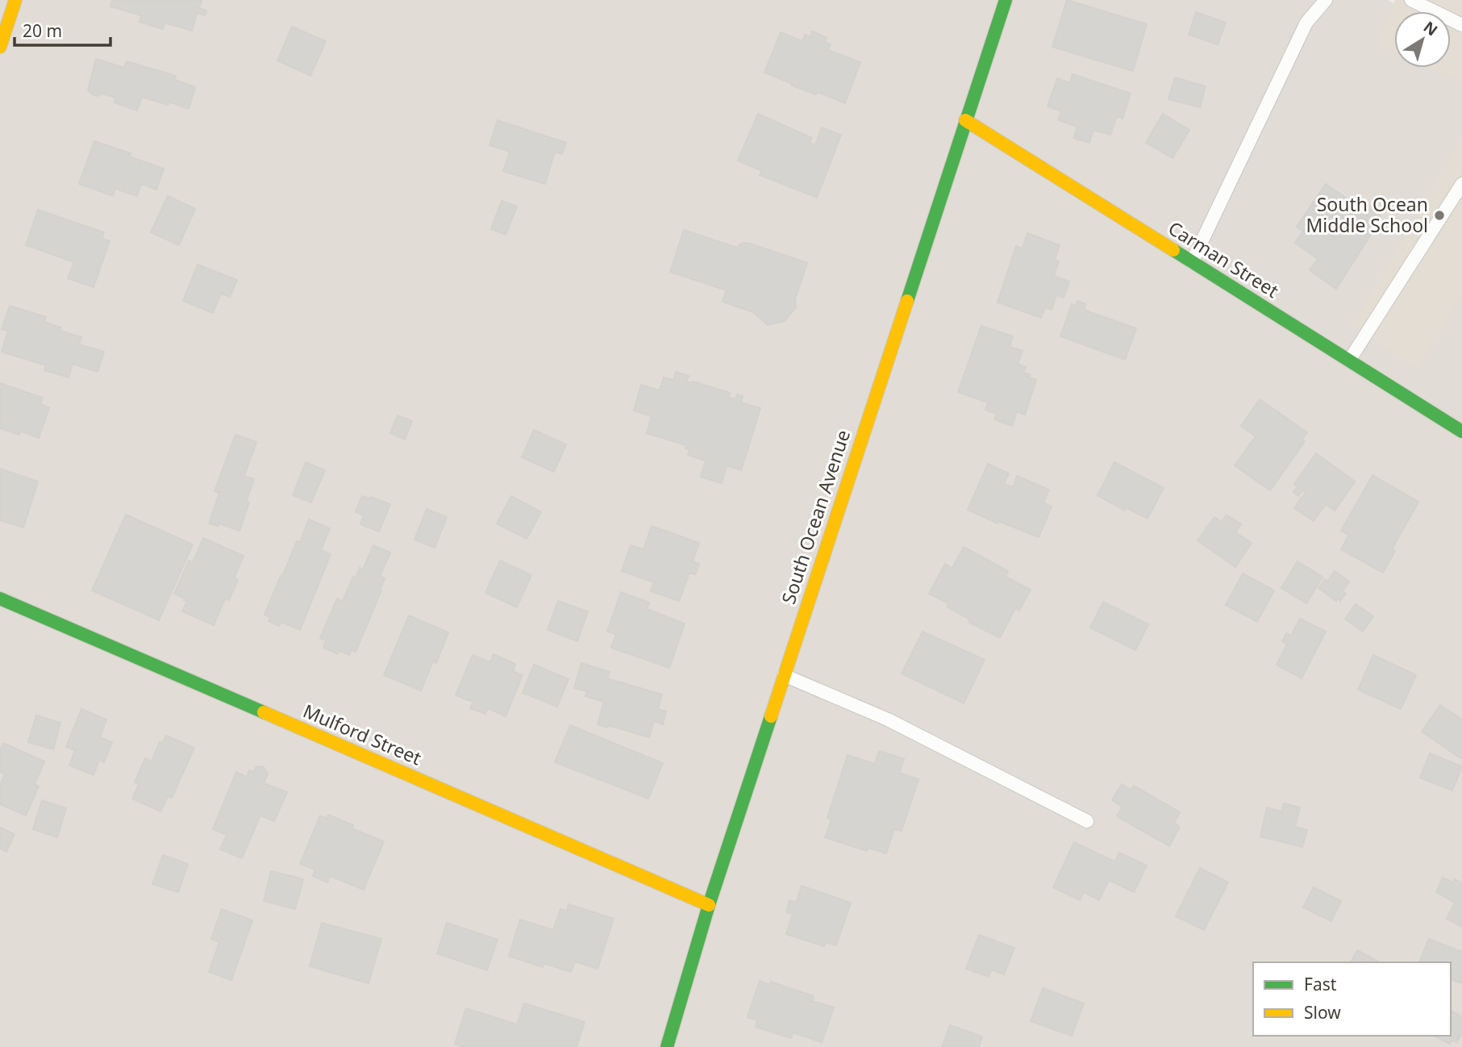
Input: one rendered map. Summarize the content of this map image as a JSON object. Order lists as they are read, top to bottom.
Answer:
{
  "streets": {
    "street": ["Carman Street", "South Ocean Avenue", "Mulford Street"]
  },
  "crossings": [
    ["Carman Street", "South Ocean Avenue"],
    ["South Ocean Avenue", "Mulford Street"]
  ],
  "places": ["South Ocean Middle School"],
  "legend": ["Fast", "Slow"],
  "scale_bar": "20 m",
  "north": "top right"
}
